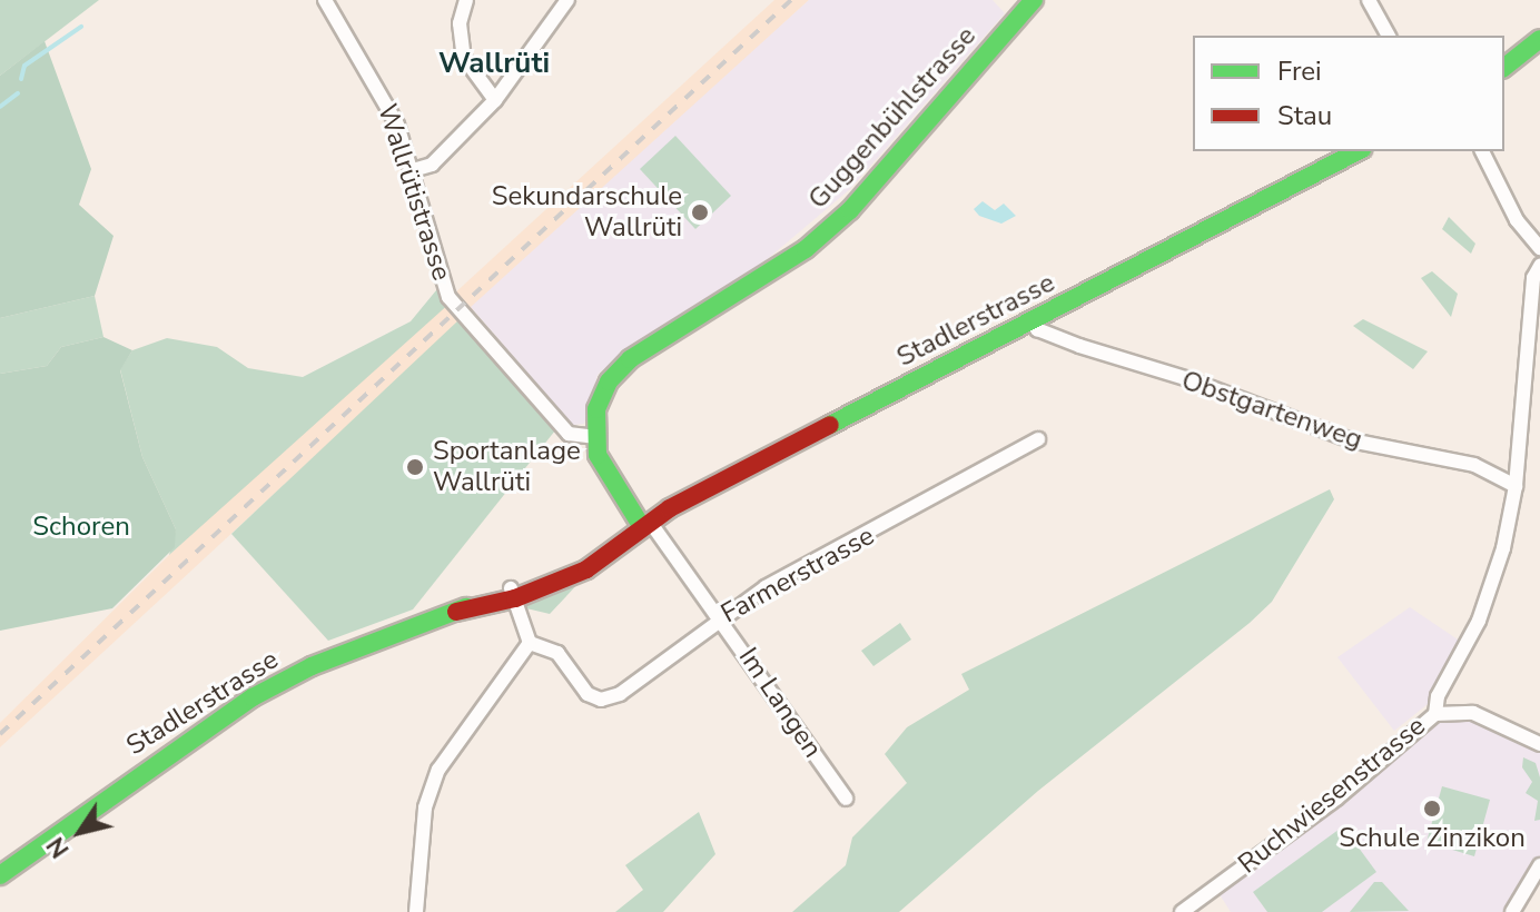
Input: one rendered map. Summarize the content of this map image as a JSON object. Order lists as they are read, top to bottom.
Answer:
{
  "streets": {
    "main road": ["Guggenbühlstrasse", "Stadlerstrasse"],
    "street": [
      "Wallrütistrasse",
      "Obstgartenweg",
      "Farmerstrasse",
      "Im Langen",
      "Ruchwiesenstrasse"
    ]
  },
  "crossings": [
    ["Guggenbühlstrasse", "Wallrütistrasse"],
    ["Stadlerstrasse", "Obstgartenweg"],
    ["Stadlerstrasse", "Im Langen"],
    ["Farmerstrasse", "Im Langen"]
  ],
  "districts": ["Wallrüti"],
  "parks": ["Schoren"],
  "places": ["Sekundarschule Wallrüti", "Sportanlage Wallrüti", "Schule Zinzikon"],
  "legend": ["Frei", "Stau"],
  "north": "bottom left"
}
